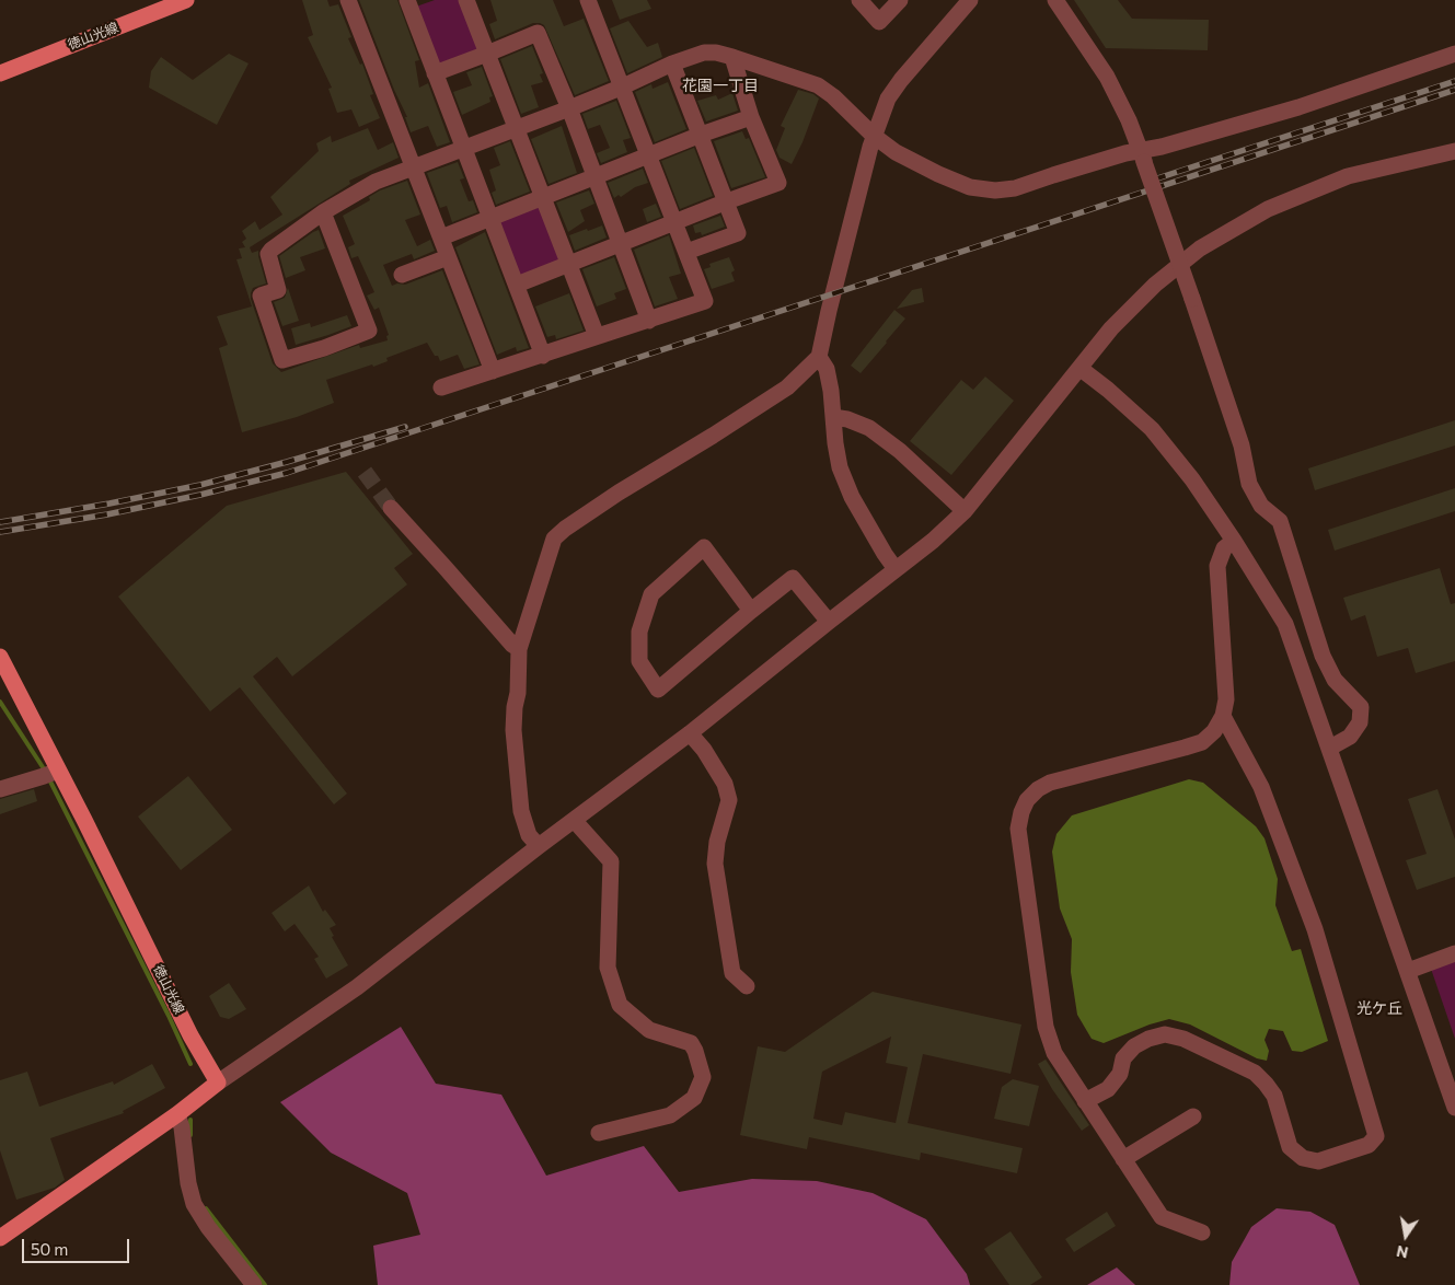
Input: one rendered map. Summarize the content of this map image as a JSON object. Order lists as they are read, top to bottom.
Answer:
{
  "streets": {
    "main road": ["徳山光線"]
  },
  "districts": ["花園一丁目", "光ケ丘"],
  "scale_bar": "50 m",
  "north": "bottom"
}
